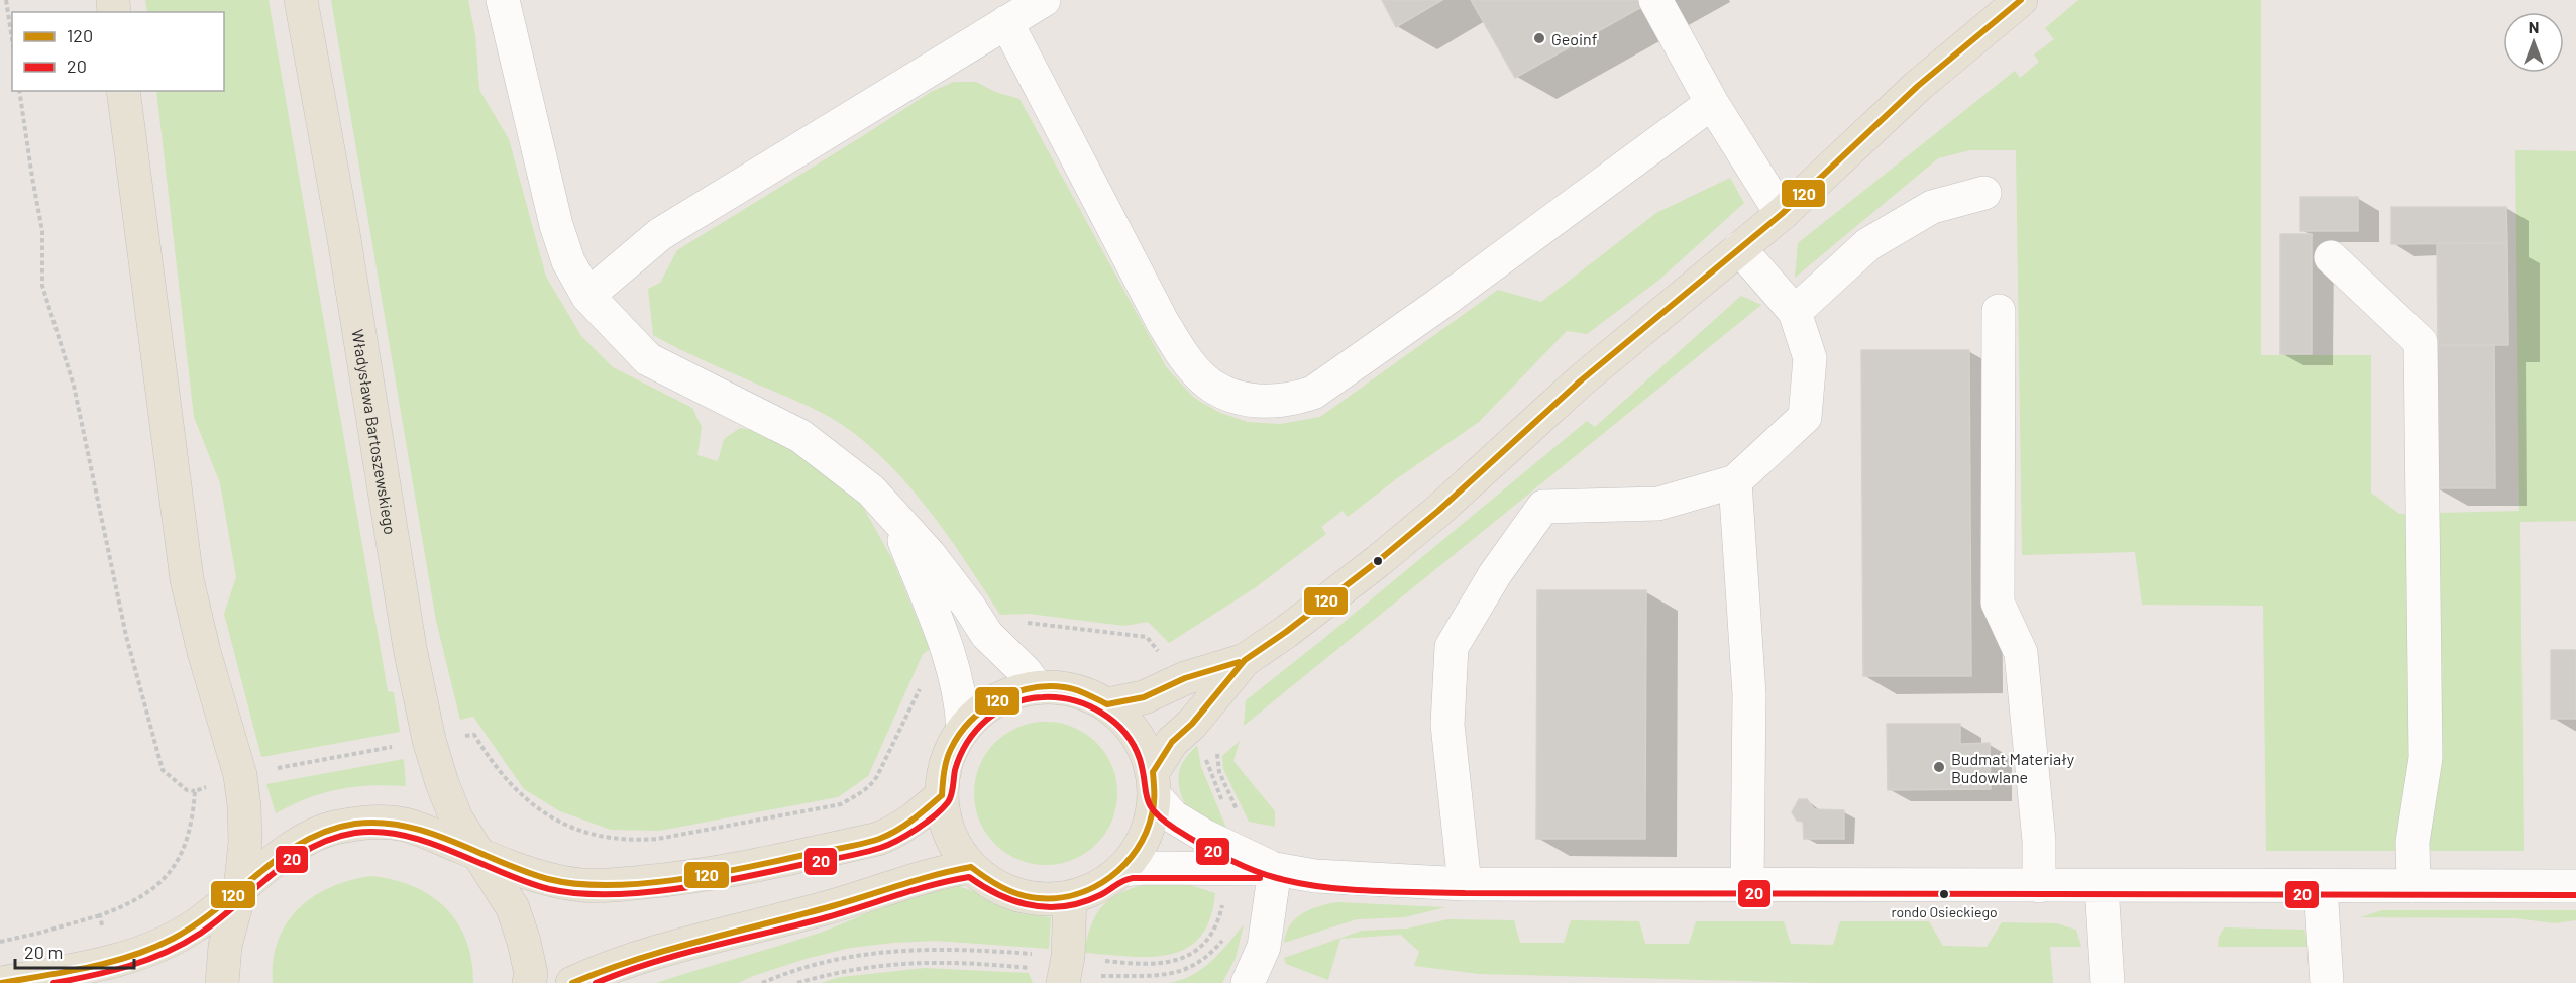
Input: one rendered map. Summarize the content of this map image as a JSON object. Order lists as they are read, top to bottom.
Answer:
{
  "streets": {
    "main road": ["Władysława Bartoszewskiego"]
  },
  "places": ["Geoinf", "Budmat Materiały Budowlane", "rondo Osieckiego"],
  "lines": ["transit line 120", "transit line 20"],
  "legend": ["120", "20"],
  "scale_bar": "20 m",
  "north": "top"
}
